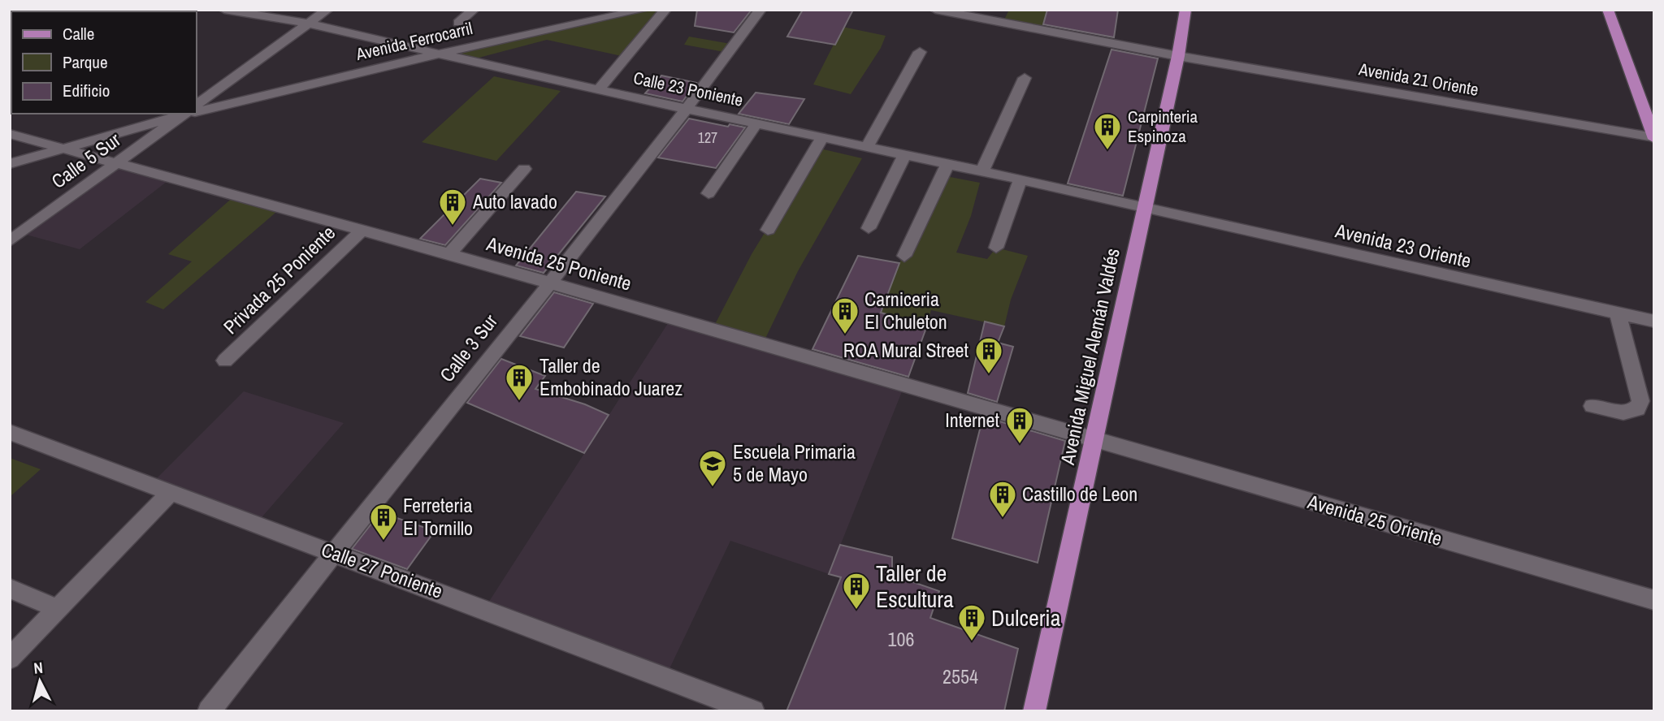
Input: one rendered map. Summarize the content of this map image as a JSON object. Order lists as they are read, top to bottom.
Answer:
{
  "streets": {
    "main road": ["Avenida Miguel Alemán Valdés"],
    "street": [
      "Avenida Ferrocarril",
      "Avenida 21 Oriente",
      "Calle 23 Poniente",
      "Calle 5 Sur",
      "Avenida 23 Oriente",
      "Avenida 25 Poniente",
      "Privada 25 Poniente",
      "Calle 3 Sur",
      "Avenida 25 Oriente",
      "Calle 27 Poniente"
    ]
  },
  "crossings": [
    ["Avenida Ferrocarril", "Calle 23 Poniente"],
    ["Avenida Ferrocarril", "Avenida 25 Poniente"],
    ["Avenida 21 Oriente", "Avenida Miguel Alemán Valdés"],
    ["Calle 23 Poniente", "Avenida 23 Oriente"],
    ["Calle 23 Poniente", "Calle 3 Sur"],
    ["Calle 23 Poniente", "Avenida Miguel Alemán Valdés"],
    ["Calle 5 Sur", "Avenida 25 Poniente"],
    ["Avenida 23 Oriente", "Avenida Miguel Alemán Valdés"],
    ["Avenida 25 Poniente", "Privada 25 Poniente"],
    ["Avenida 25 Poniente", "Calle 3 Sur"],
    ["Avenida 25 Poniente", "Avenida Miguel Alemán Valdés"],
    ["Avenida 25 Poniente", "Avenida 25 Oriente"],
    ["Calle 3 Sur", "Calle 27 Poniente"],
    ["Avenida Miguel Alemán Valdés", "Avenida 25 Oriente"]
  ],
  "places": {
    "building": [
      "Carpinteria Espinoza",
      "Auto lavado",
      "Carniceria El Chuleton",
      "ROA Mural Street",
      "Taller de Embobinado Juarez",
      "Internet",
      "Castillo de Leon",
      "Ferreteria El Tornillo",
      "Taller de Escultura",
      "Dulceria"
    ],
    "school or university": ["Escuela Primaria 5 de Mayo"]
  },
  "house_numbers": ["127", "106", "2554"],
  "legend": ["Calle", "Parque", "Edificio"],
  "north": "top"
}
